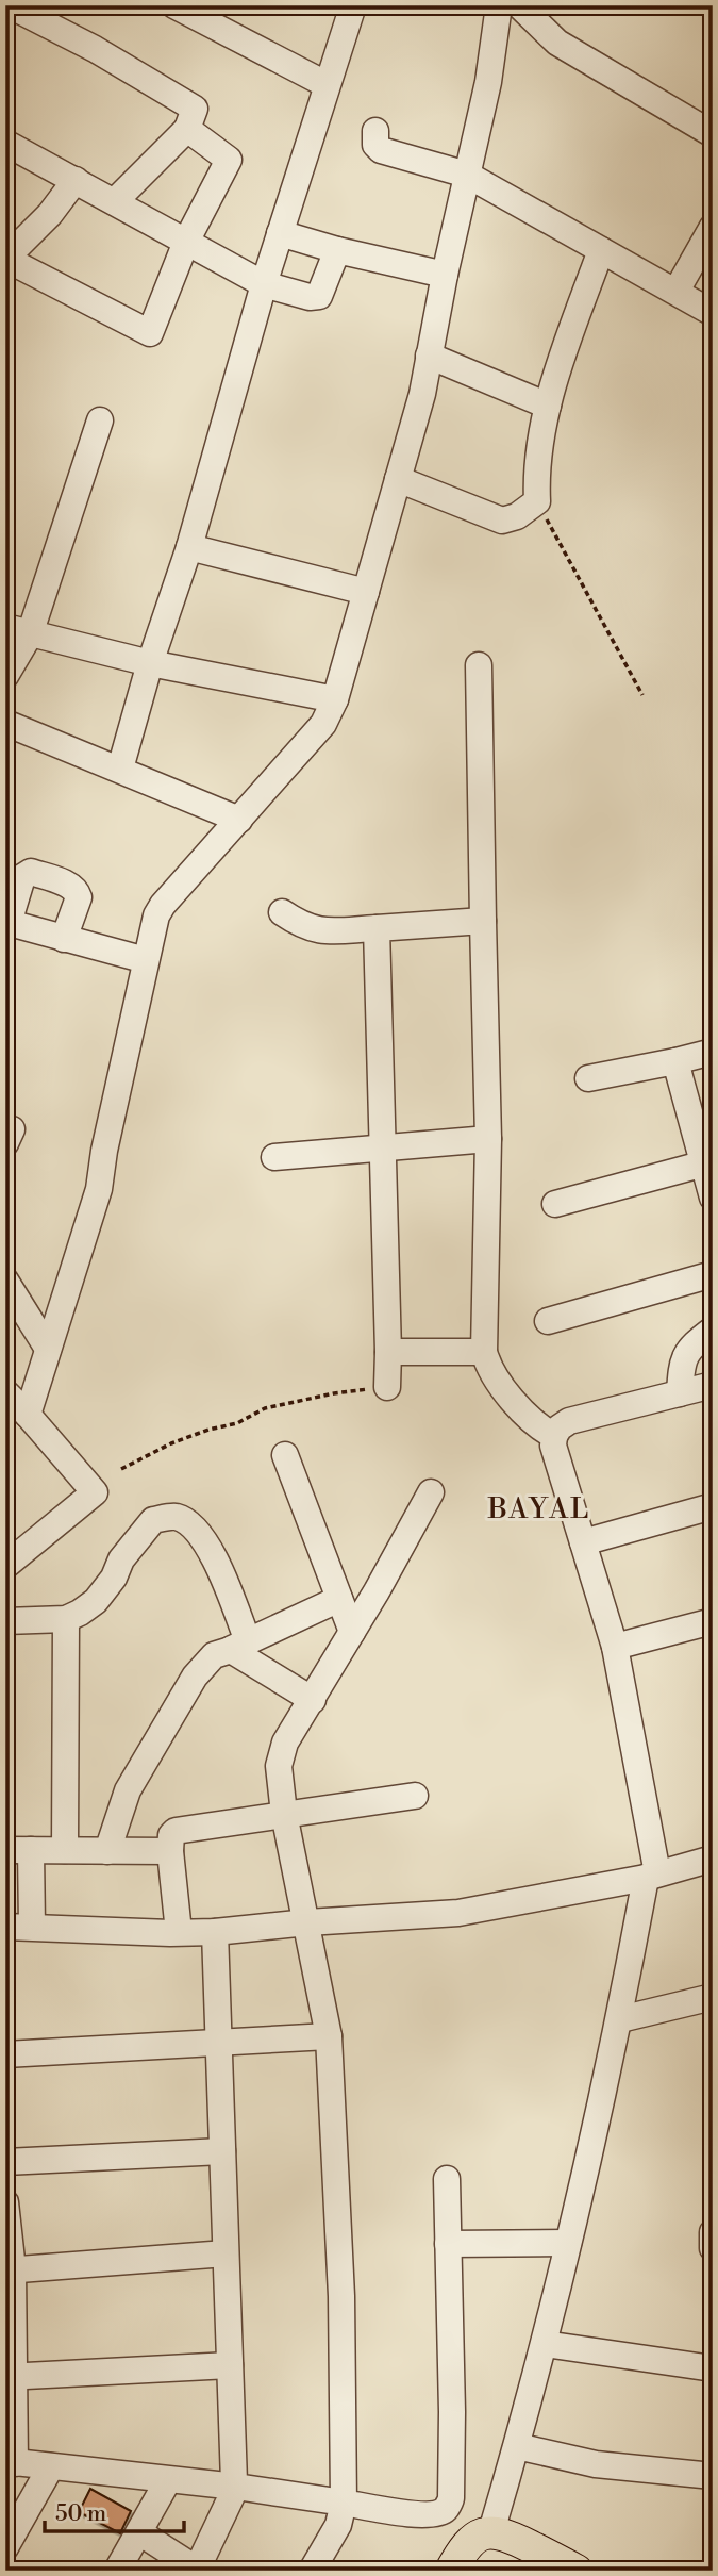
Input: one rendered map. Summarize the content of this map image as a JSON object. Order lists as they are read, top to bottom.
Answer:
{
  "districts": ["BAYAL"],
  "scale_bar": "50 m"
}
